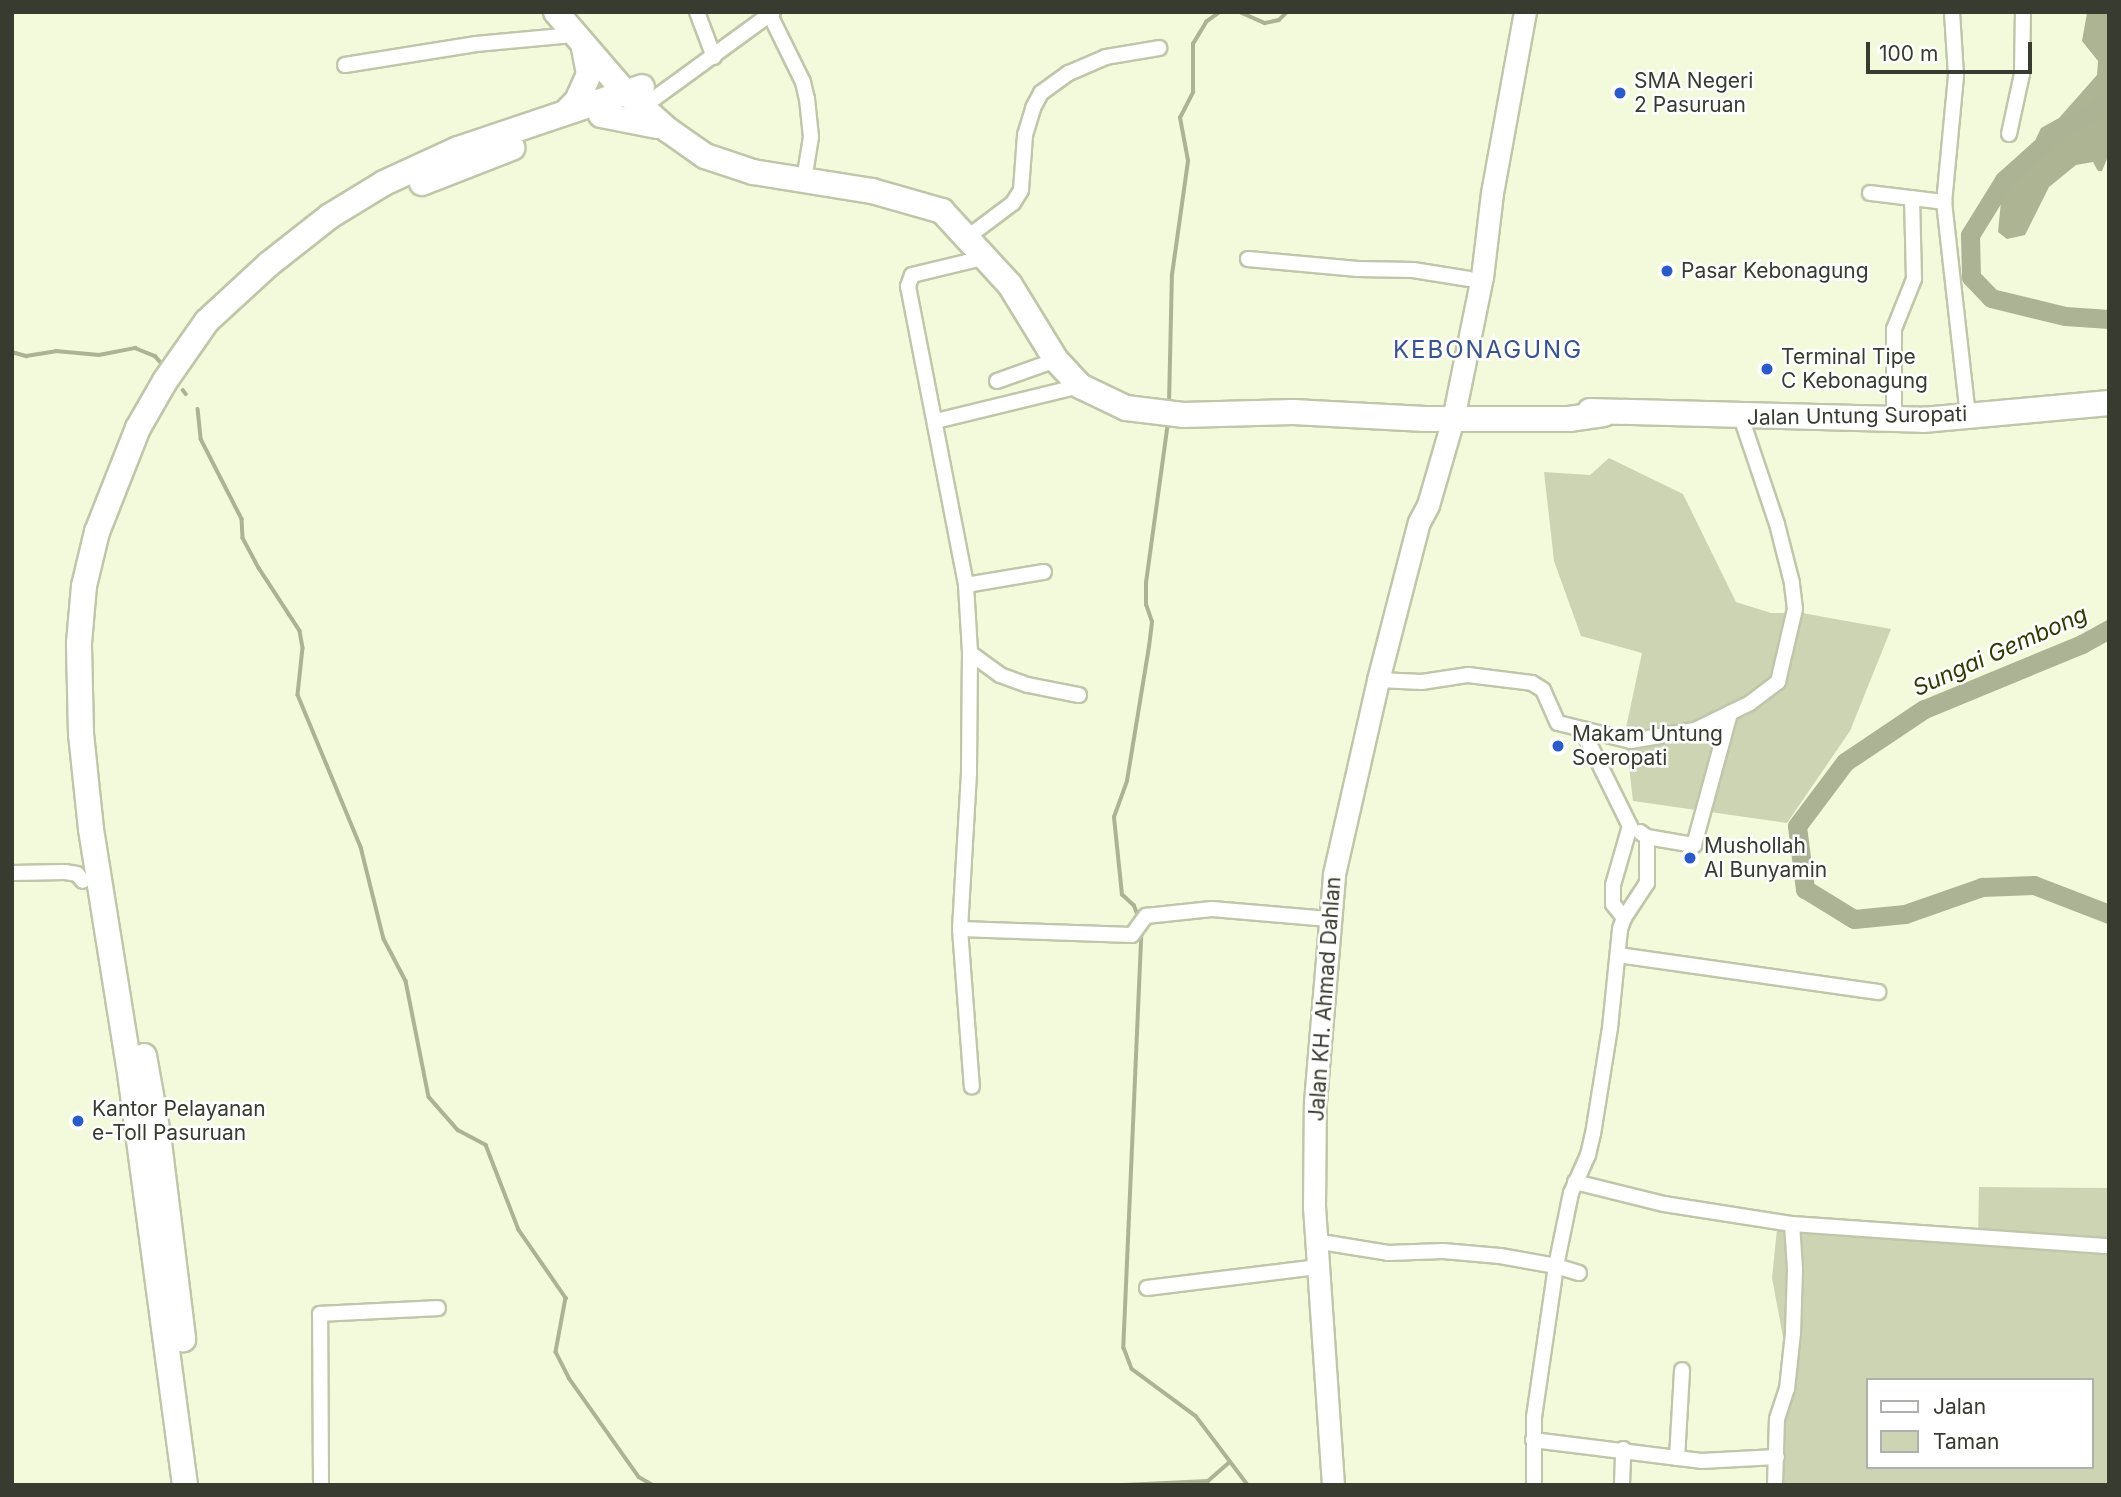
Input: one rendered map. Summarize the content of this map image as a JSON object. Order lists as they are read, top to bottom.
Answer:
{
  "streets": {
    "highway": ["Jalan Untung Suropati"],
    "main road": ["Jalan KH. Ahmad Dahlan"]
  },
  "crossings": [
    ["Jalan Untung Suropati", "Jalan KH. Ahmad Dahlan"]
  ],
  "districts": ["KEBONAGUNG"],
  "water": ["Sungai Gembong"],
  "places": [
    "SMA Negeri 2 Pasuruan",
    "Pasar Kebonagung",
    "Terminal Tipe C Kebonagung",
    "Makam Untung Soeropati",
    "Mushollah Al Bunyamin",
    "Kantor Pelayanan e-Toll Pasuruan"
  ],
  "legend": ["Jalan", "Taman"],
  "scale_bar": "100 m"
}
